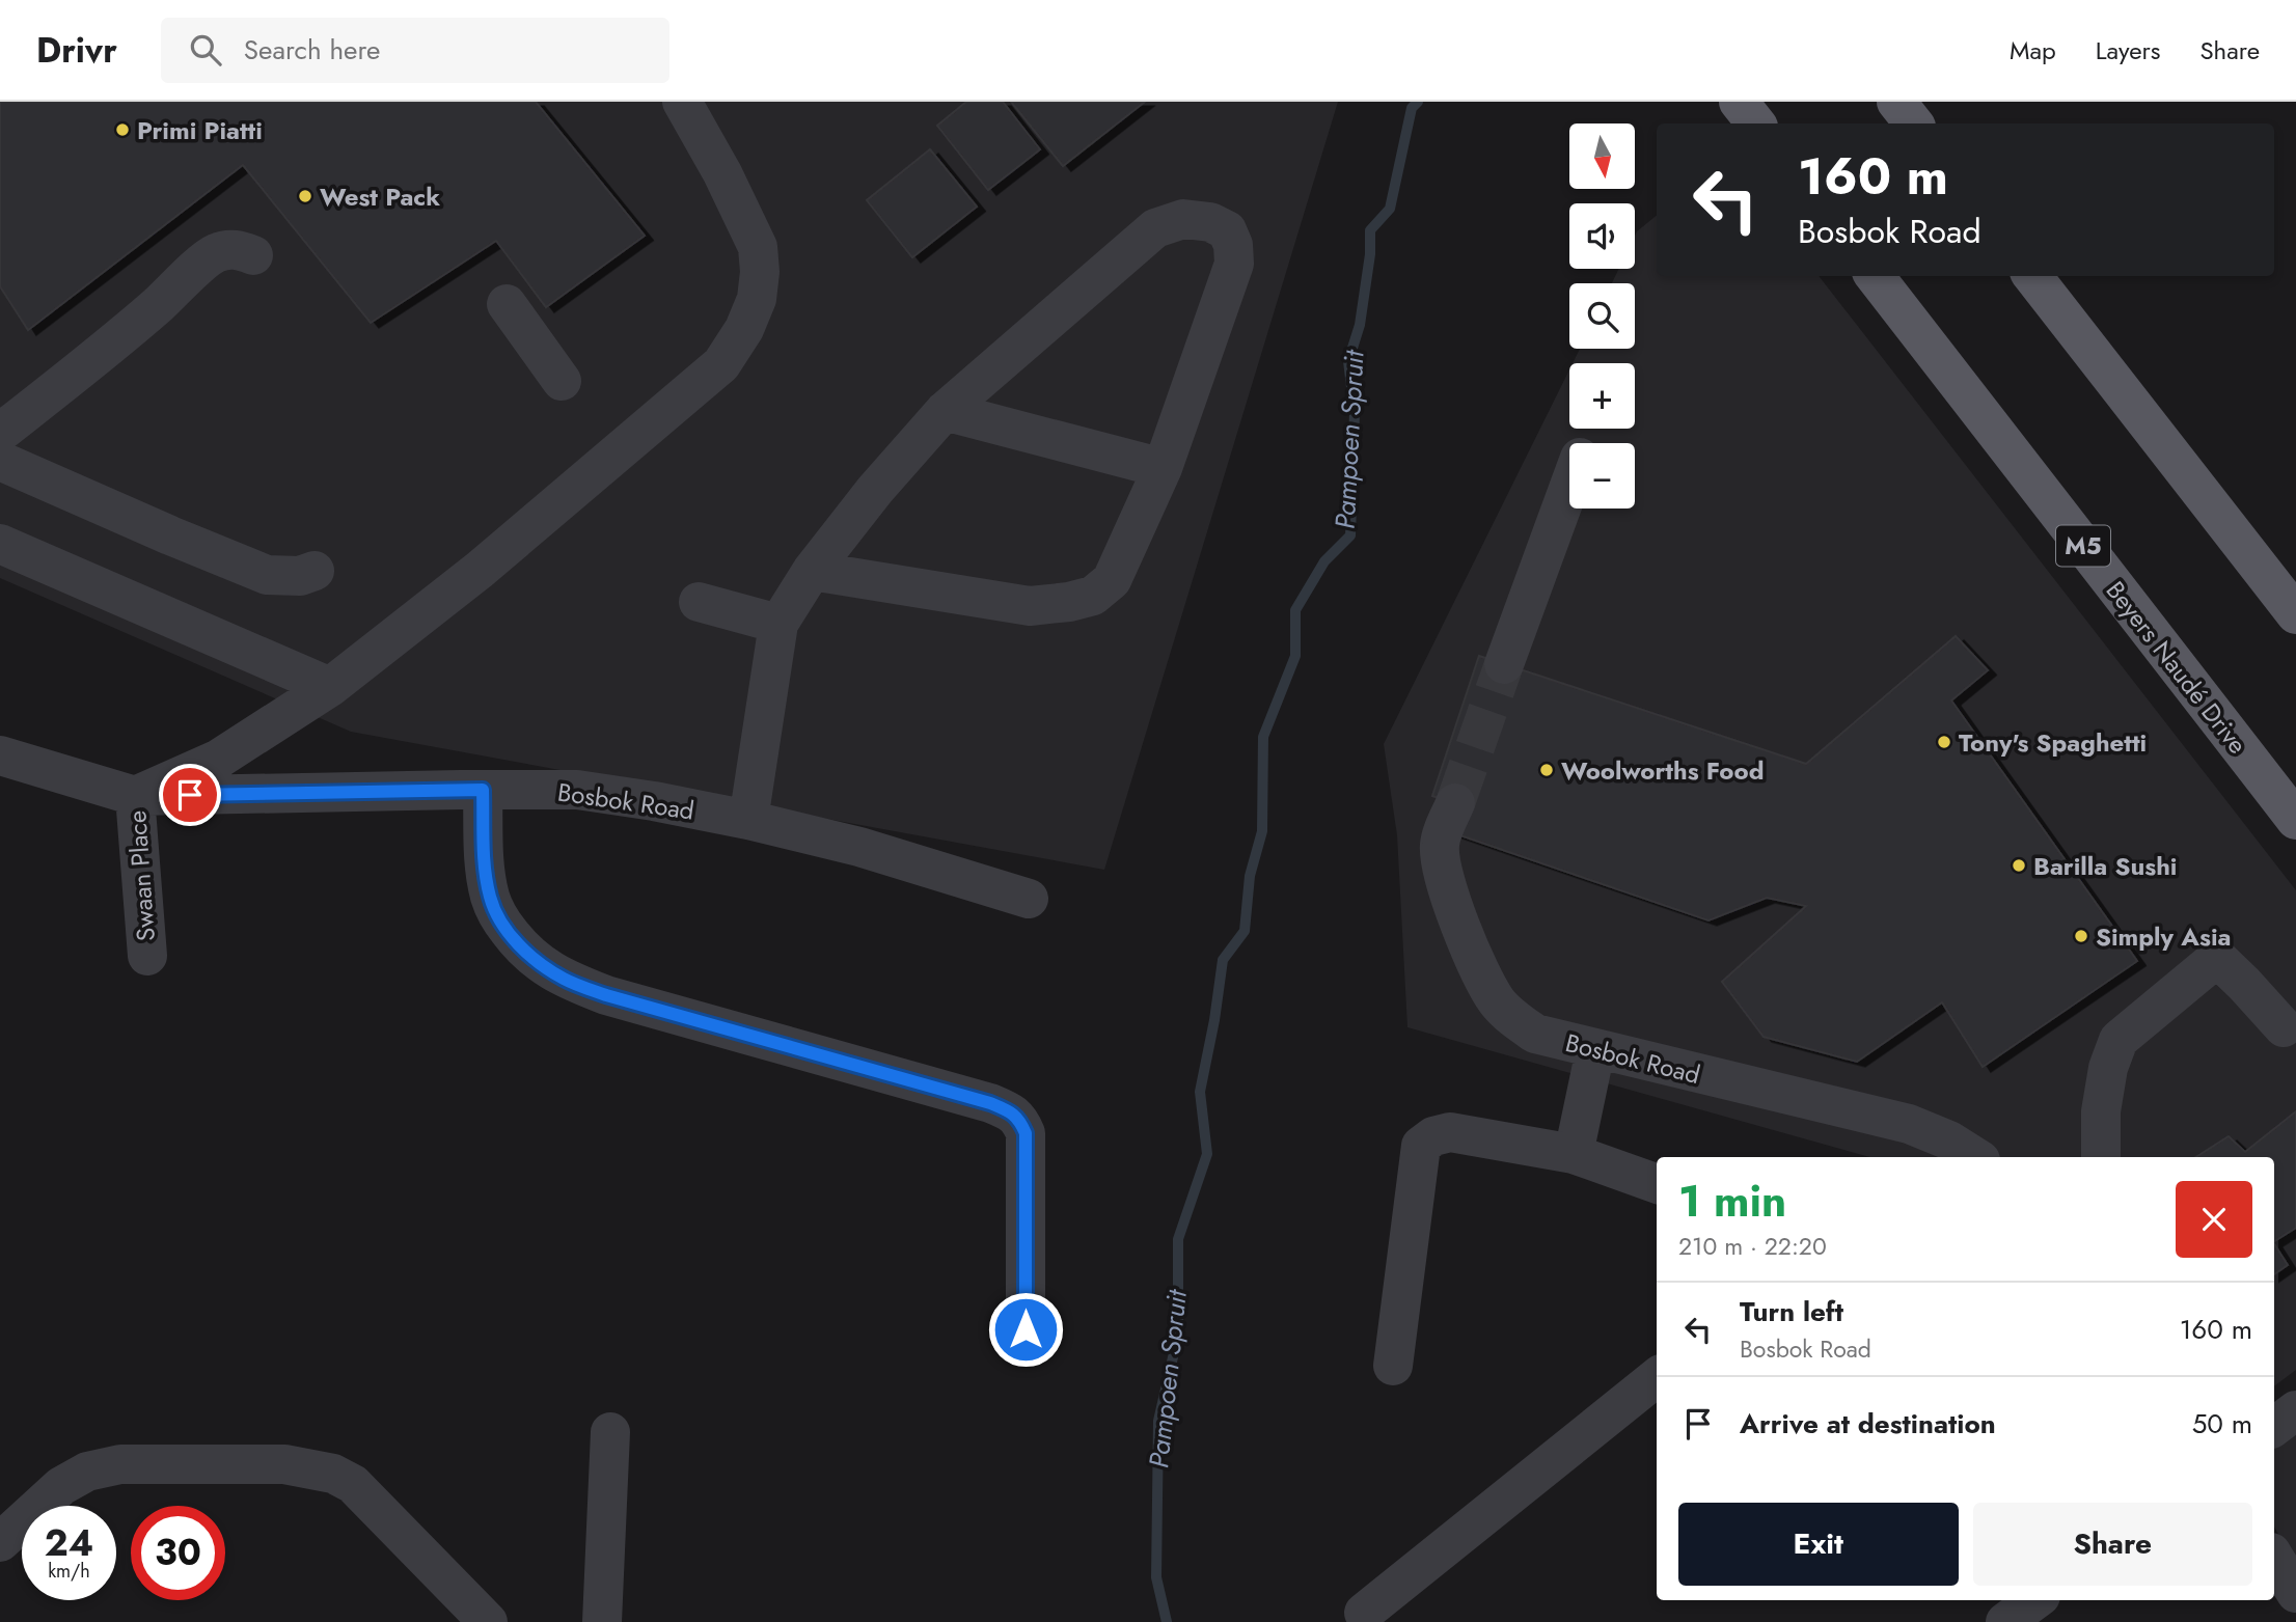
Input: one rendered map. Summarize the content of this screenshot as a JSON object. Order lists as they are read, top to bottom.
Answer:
{
  "streets": {
    "main road": ["M5", "Beyers Naudé Drive"],
    "street": ["Bosbok Road", "Swaan Place"]
  },
  "crossings": [
    ["Bosbok Road", "Swaan Place"]
  ],
  "water": ["Pampoen Spruit"],
  "places": [
    "Primi Piatti",
    "West Pack",
    "Tony's Spaghetti",
    "Woolworths Food",
    "Barilla Sushi",
    "Simply Asia"
  ],
  "north": "bottom",
  "page": {
    "header": "Drivr",
    "search": "Search here",
    "nav": ["Map", "Layers", "Share"],
    "map_buttons": ["+", "−"],
    "turn": ["160 m", "Bosbok Road"],
    "heading": ["1 min", "210 m · 22:20"],
    "list": [
      {
        "name": "Turn left",
        "note": "Bosbok Road",
        "value": "160 m"
      },
      {
        "name": "Arrive at destination",
        "value": "50 m"
      }
    ],
    "buttons": ["Exit", "Share"],
    "speed": "24 km/h",
    "limit": "30"
  }
}
